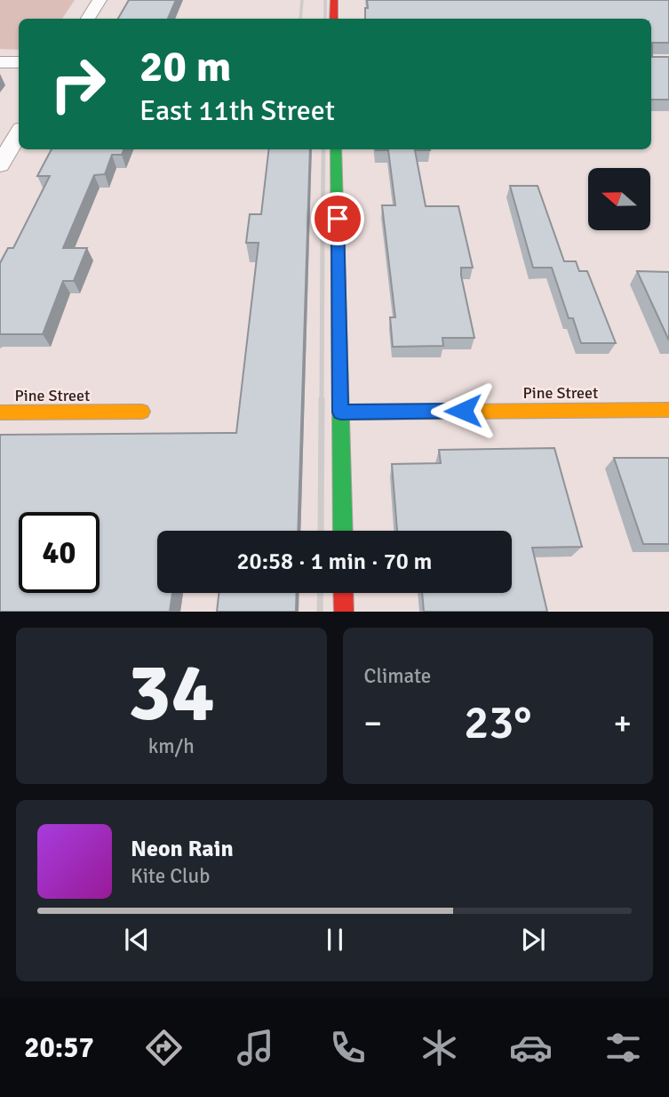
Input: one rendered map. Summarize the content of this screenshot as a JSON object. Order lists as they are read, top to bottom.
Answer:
{
  "streets": {
    "street": ["Pine Street"]
  },
  "north": "left",
  "page": {
    "turn": ["20 m", "East 11th Street"],
    "limit": "40",
    "trip": "20:58 · 1 min · 70 m",
    "tile": [
      ["34", "km/h"],
      "Climate"
    ],
    "heat": ["−", "23°", "+"],
    "song": ["Neon Rain", "Kite Club"],
    "tabs": "20:57"
  }
}
